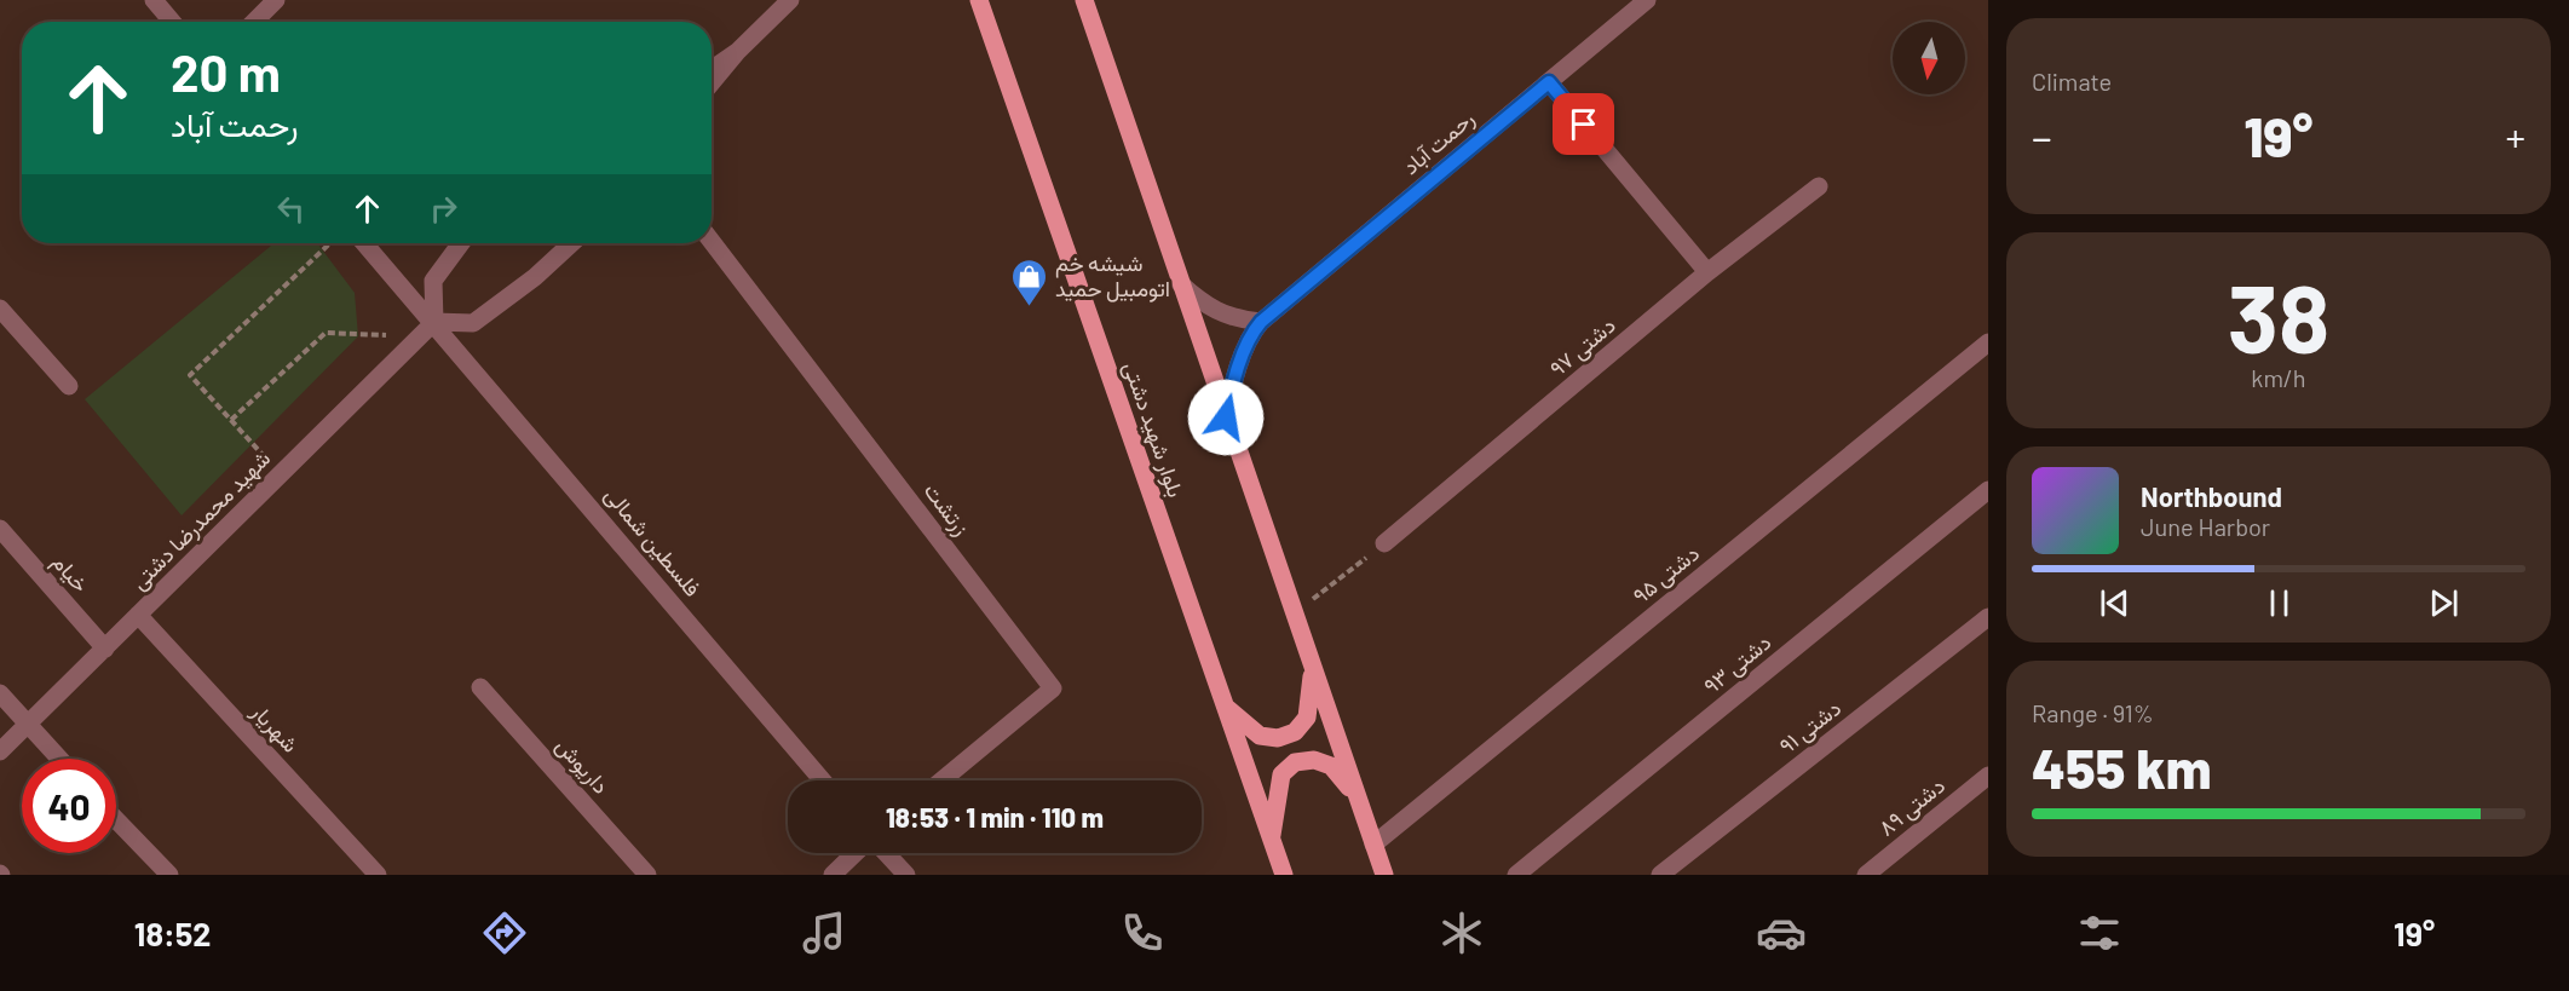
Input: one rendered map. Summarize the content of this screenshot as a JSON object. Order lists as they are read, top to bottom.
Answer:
{
  "streets": {
    "main road": ["بلوار شهید دشتی"],
    "street": [
      "رحمت آباد",
      "دشتی ۹۷",
      "زرتشت",
      "شهید محمدرضا دشتی",
      "فلسطین شمالی",
      "خیام",
      "دشتی ۹۵",
      "دشتی ۹۳",
      "دشتی ۹۱",
      "شهریار",
      "داریوش",
      "دشتی ۸۹"
    ]
  },
  "crossings": [
    ["شهید محمدرضا دشتی", "فلسطین شمالی"],
    ["شهید محمدرضا دشتی", "خیام"],
    ["شهید محمدرضا دشتی", "شهریار"]
  ],
  "places": {
    "shop": ["شیشه خم اتومبیل حمید"]
  },
  "north": "bottom",
  "page": {
    "tile": [
      "Climate",
      ["38", "km/h"],
      ["Range · 91%", "455 km"]
    ],
    "turn": ["20 m", "رحمت آباد"],
    "heat": ["−", "19°", "+"],
    "song": ["Northbound", "June Harbor"],
    "limit": "40",
    "trip": "18:53 · 1 min · 110 m",
    "tabs": ["18:52", "19°"]
  }
}
